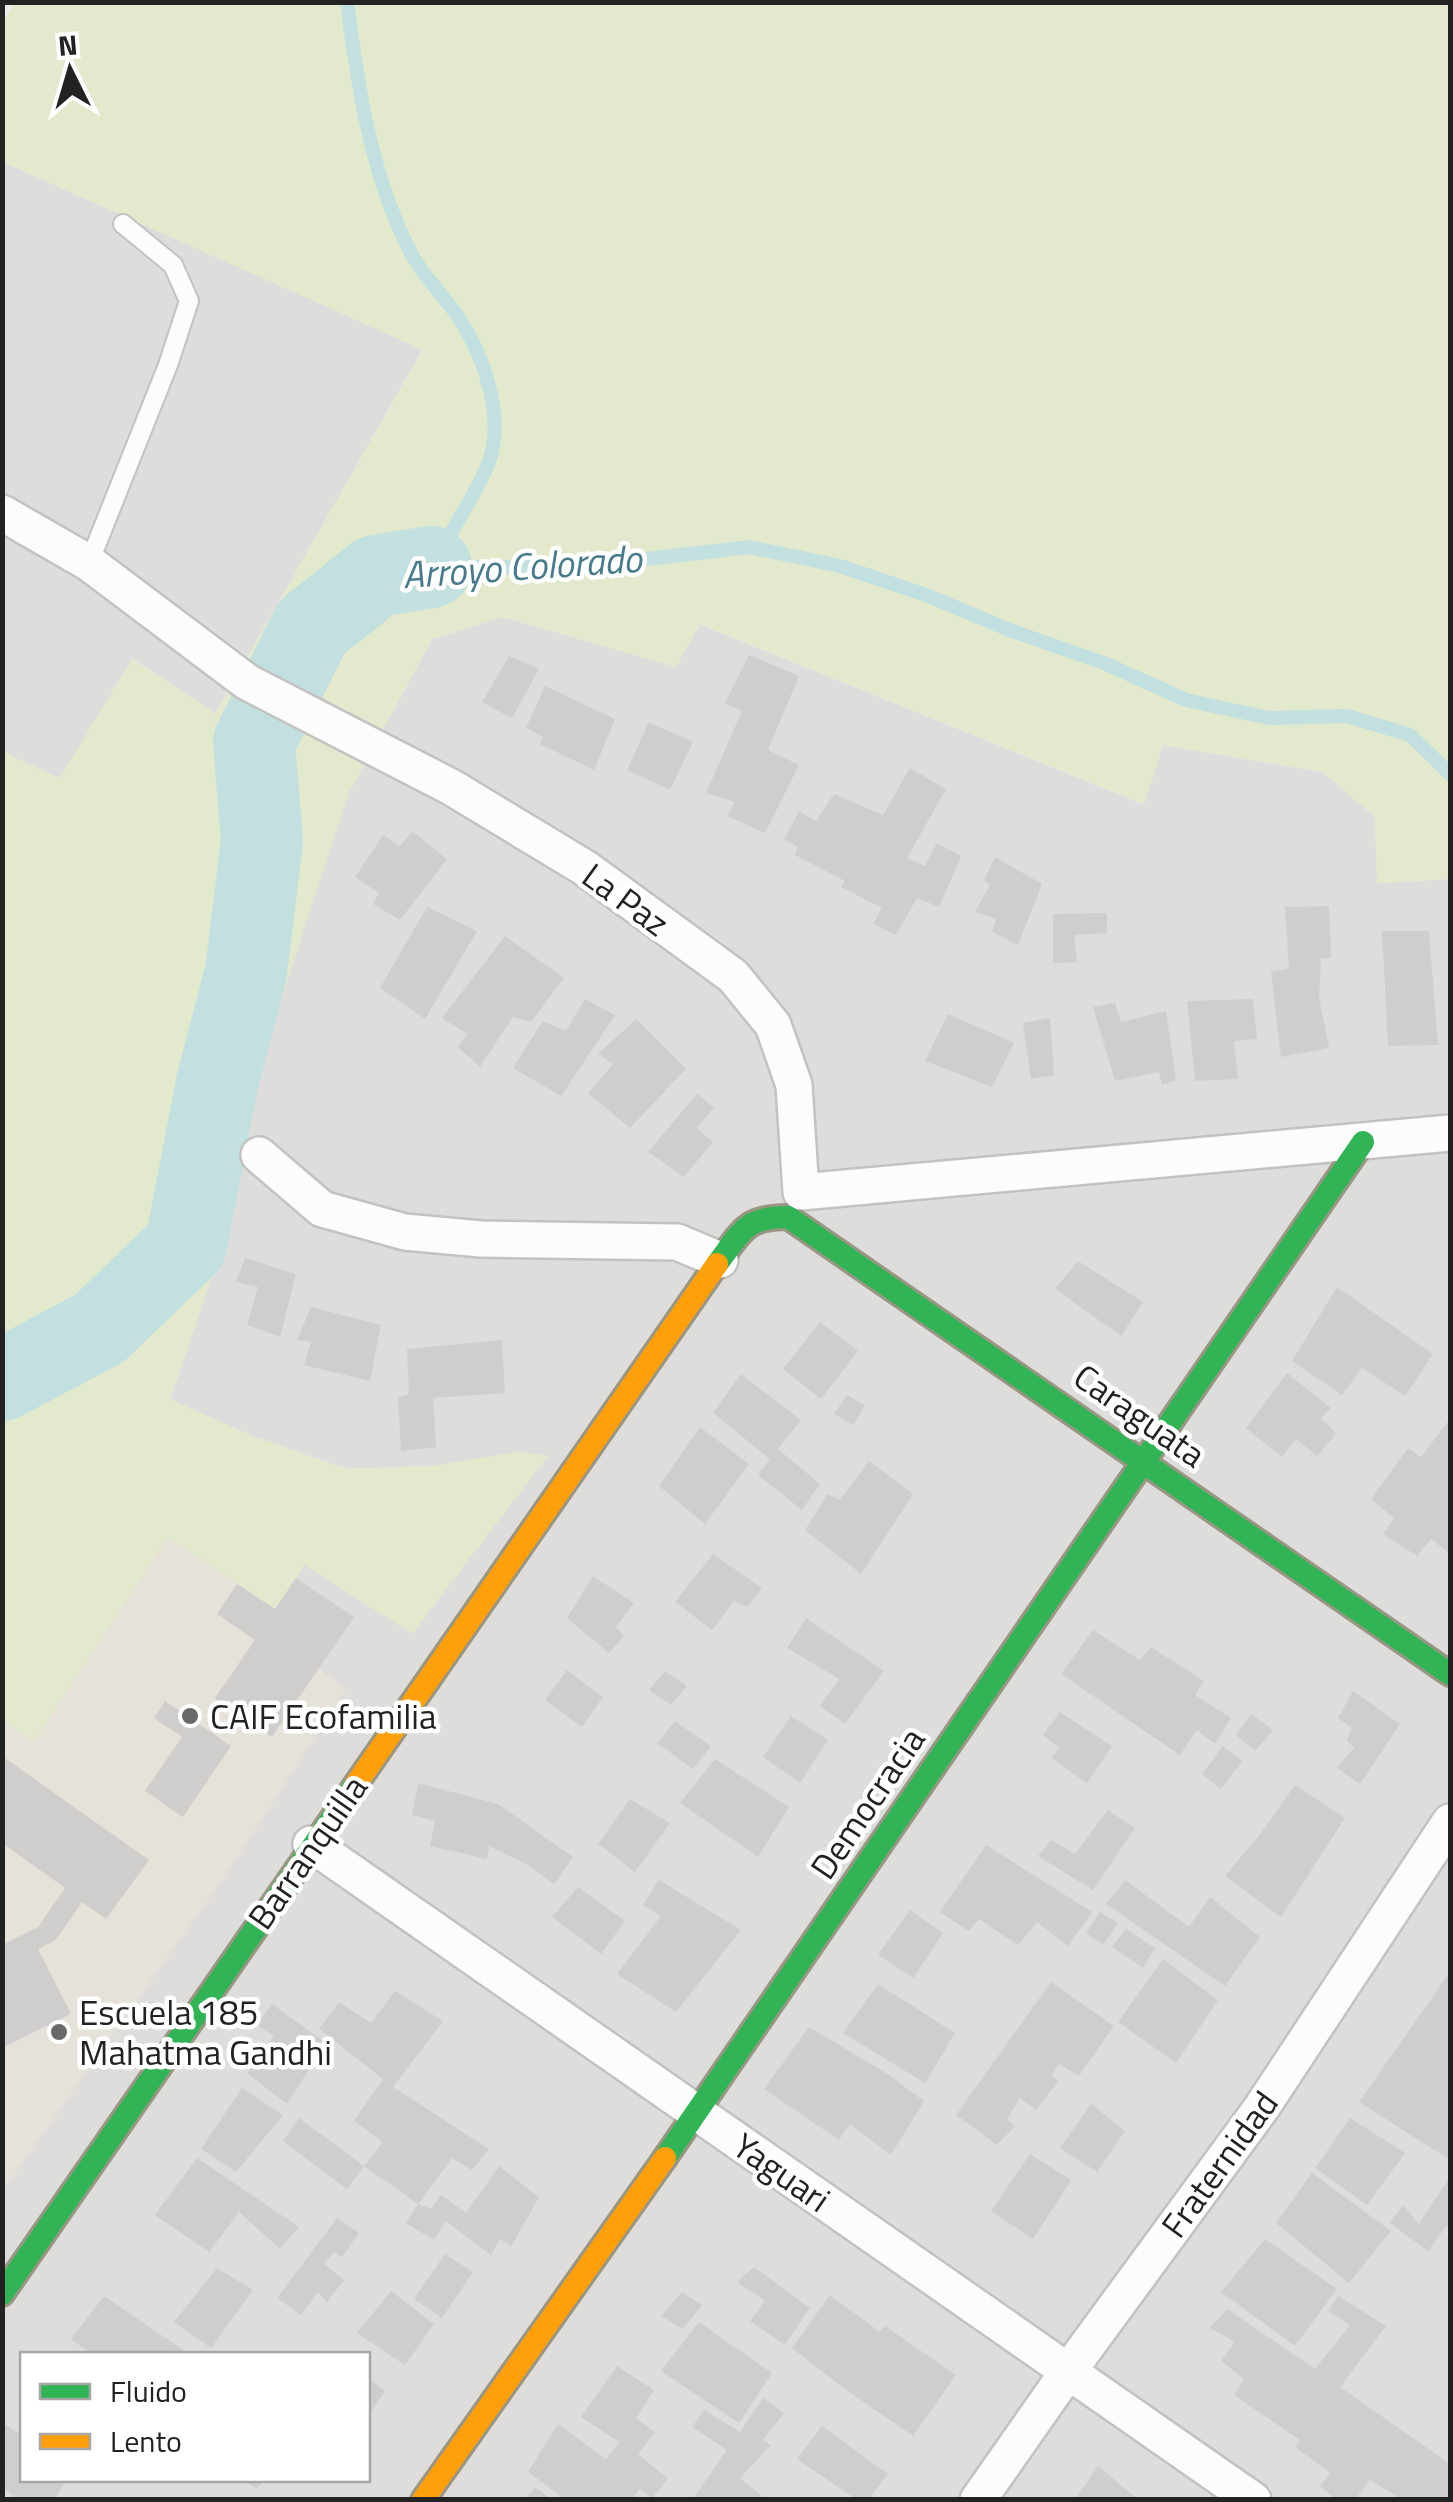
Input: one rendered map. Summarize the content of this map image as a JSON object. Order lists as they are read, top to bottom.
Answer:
{
  "streets": {
    "street": [
      "La Paz",
      "Caraguata",
      "Democracia",
      "Barranquilla",
      "Fraternidad",
      "Yaguari"
    ]
  },
  "crossings": [
    ["La Paz", "Caraguata"],
    ["La Paz", "Barranquilla"],
    ["Caraguata", "Democracia"],
    ["Caraguata", "Barranquilla"],
    ["Democracia", "Yaguari"],
    ["Barranquilla", "Yaguari"],
    ["Fraternidad", "Yaguari"]
  ],
  "water": ["Arroyo Colorado"],
  "places": ["CAIF Ecofamilia", "Escuela 185 Mahatma Gandhi"],
  "legend": ["Fluido", "Lento"],
  "north": "top"
}
